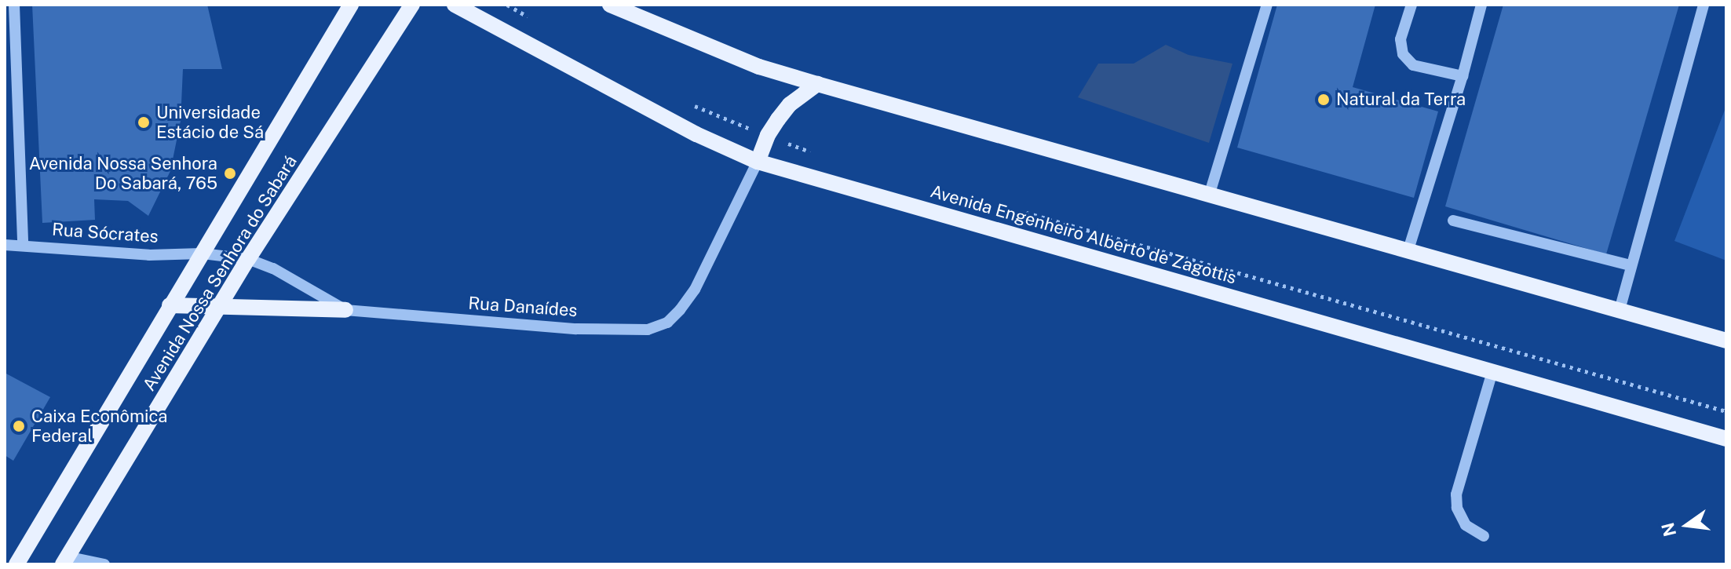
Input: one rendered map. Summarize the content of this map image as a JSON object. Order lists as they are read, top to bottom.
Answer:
{
  "streets": {
    "main road": ["Avenida Engenheiro Alberto de Zagottis", "Avenida Nossa Senhora do Sabará"],
    "street": ["Rua Sócrates", "Rua Danaídes"]
  },
  "crossings": [
    ["Rua Sócrates", "Avenida Nossa Senhora do Sabará"],
    ["Rua Sócrates", "Rua Danaídes"],
    ["Avenida Engenheiro Alberto de Zagottis", "Rua Danaídes"],
    ["Avenida Nossa Senhora do Sabará", "Rua Danaídes"]
  ],
  "places": [
    "Natural da Terra",
    "Universidade Estácio de Sá",
    "Avenida Nossa Senhora Do Sabará, 765",
    "Caixa Econômica Federal"
  ],
  "north": "left"
}
